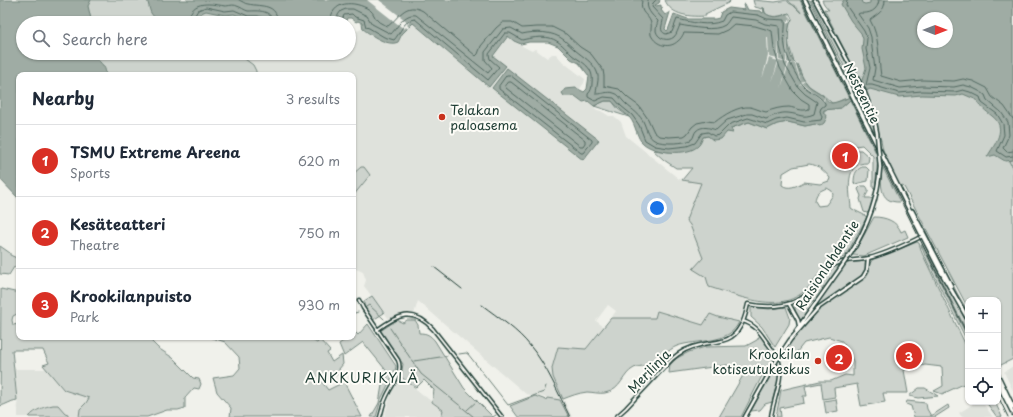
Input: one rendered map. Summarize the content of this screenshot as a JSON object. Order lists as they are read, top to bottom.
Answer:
{
  "streets": {
    "main road": ["Nesteentie", "Raisionlahdentie"],
    "street": ["Merilinja"]
  },
  "districts": ["ANKKURIKYLÄ"],
  "places": ["Telakan paloasema", "Krookilan kotiseutukeskus"],
  "north": "right",
  "page": {
    "search": "Search here",
    "heading": ["Nearby", "3 results"],
    "list": [
      {
        "mark": "1",
        "name": "TSMU Extreme Areena",
        "note": "Sports",
        "value": "620 m"
      },
      {
        "mark": "2",
        "name": "Kesäteatteri",
        "note": "Theatre",
        "value": "750 m"
      },
      {
        "mark": "3",
        "name": "Krookilanpuisto",
        "note": "Park",
        "value": "930 m"
      }
    ],
    "pins": ["1", "3", "2"],
    "map_buttons": ["+", "−"]
  }
}
